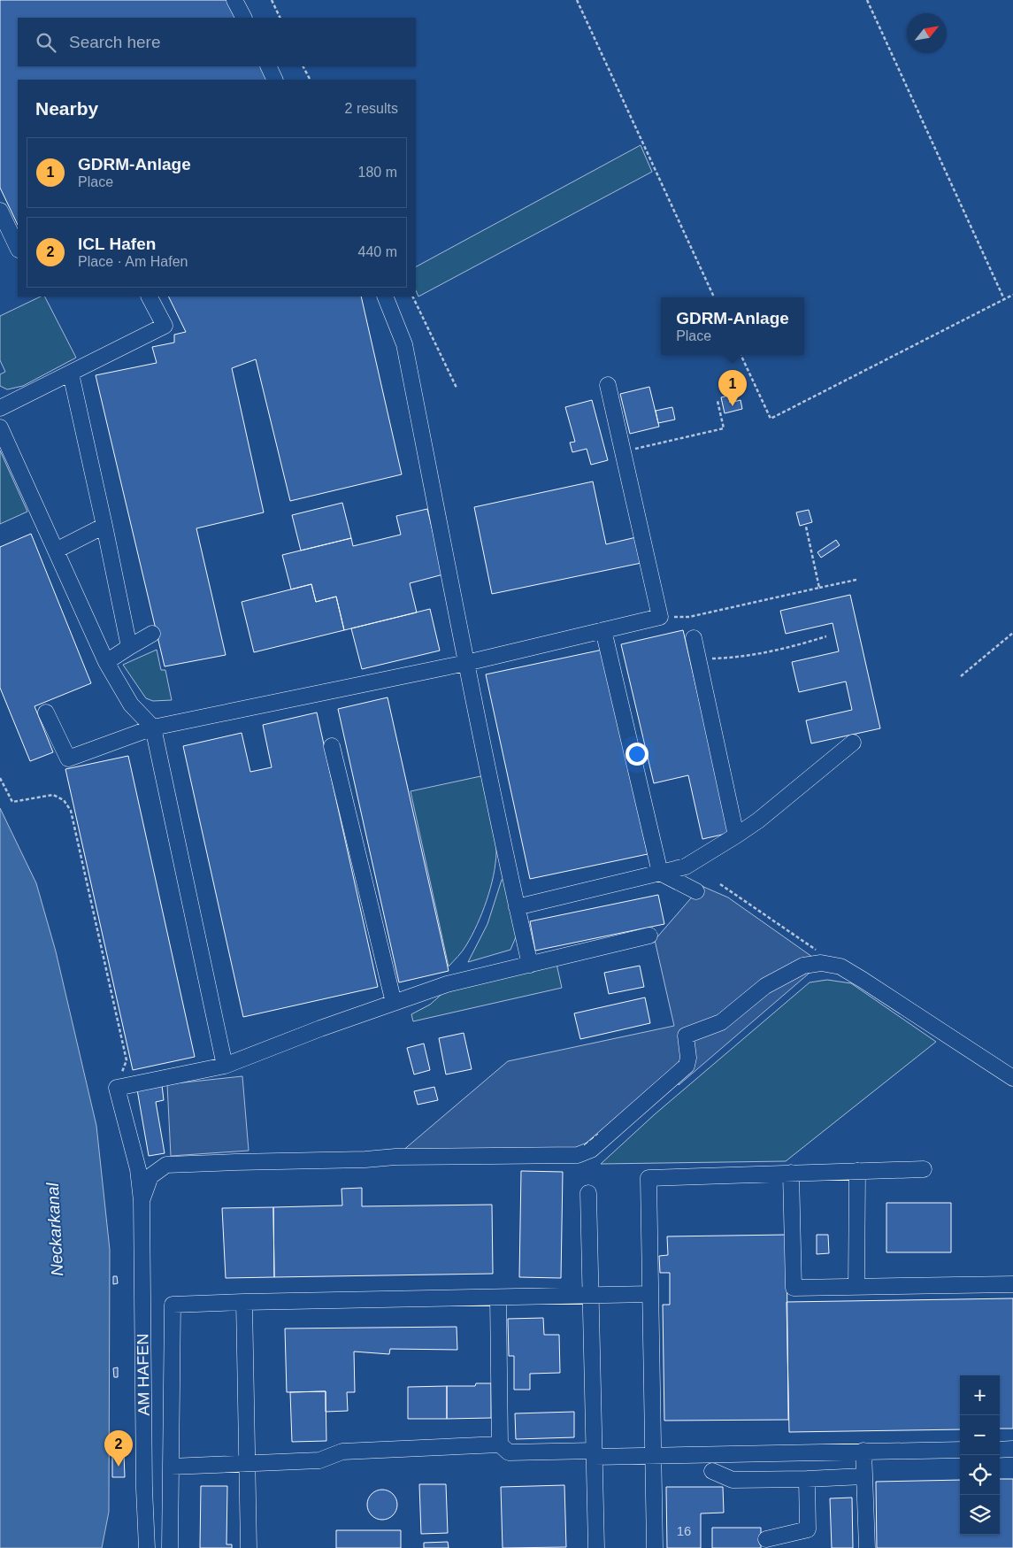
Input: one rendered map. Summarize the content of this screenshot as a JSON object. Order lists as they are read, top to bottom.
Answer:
{
  "streets": {
    "street": ["AM HAFEN"]
  },
  "water": ["Neckarkanal"],
  "house_numbers": ["16"],
  "north": "top right",
  "page": {
    "search": "Search here",
    "heading": ["Nearby", "2 results"],
    "list": [
      {
        "mark": "1",
        "name": "GDRM-Anlage",
        "note": "Place",
        "value": "180 m"
      },
      {
        "mark": "2",
        "name": "ICL Hafen",
        "note": "Place · Am Hafen",
        "value": "440 m"
      }
    ],
    "popup": ["GDRM-Anlage", "Place"],
    "pins": ["1", "2"],
    "map_buttons": ["+", "−"]
  }
}
